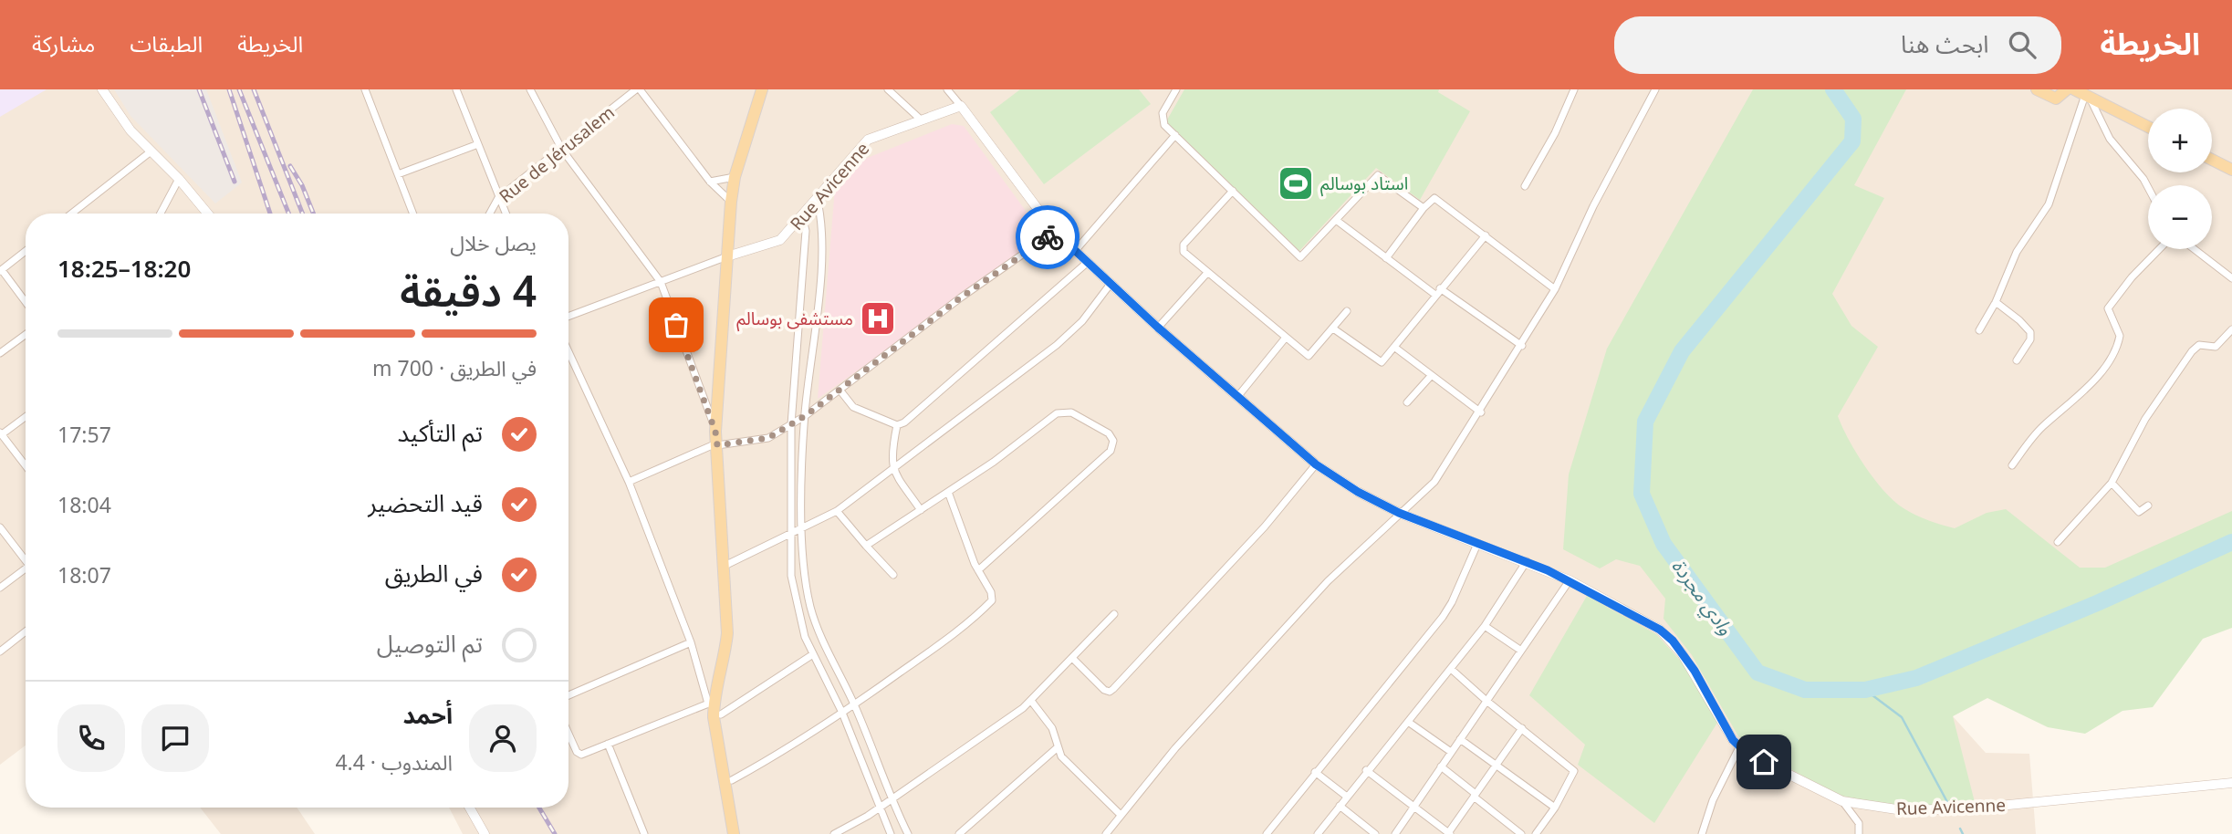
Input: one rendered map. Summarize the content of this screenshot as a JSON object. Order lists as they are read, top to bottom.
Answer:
{
  "streets": {
    "street": ["Rue de Jérusalem", "Rue Avicenne"]
  },
  "water": ["وادي مجردة"],
  "places": {
    "sports": ["استاد بوسالم"],
    "hospital": ["مستشفى بوسالم"]
  },
  "page": {
    "header": "الخريطة",
    "search": "ابحث هنا",
    "nav": ["الخريطة", "الطبقات", "مشاركة"],
    "map_buttons": ["+", "−"],
    "heading": ["4 دقيقة", "يصل خلال", "18:20–18:25"],
    "panel": ["أحمد", "المندوب · 4.4"],
    "bar": "في الطريق · 700 m",
    "list": [
      ["تم التأكيد", "17:57"],
      ["قيد التحضير", "18:04"],
      ["في الطريق", "18:07"],
      "تم التوصيل"
    ]
  }
}
